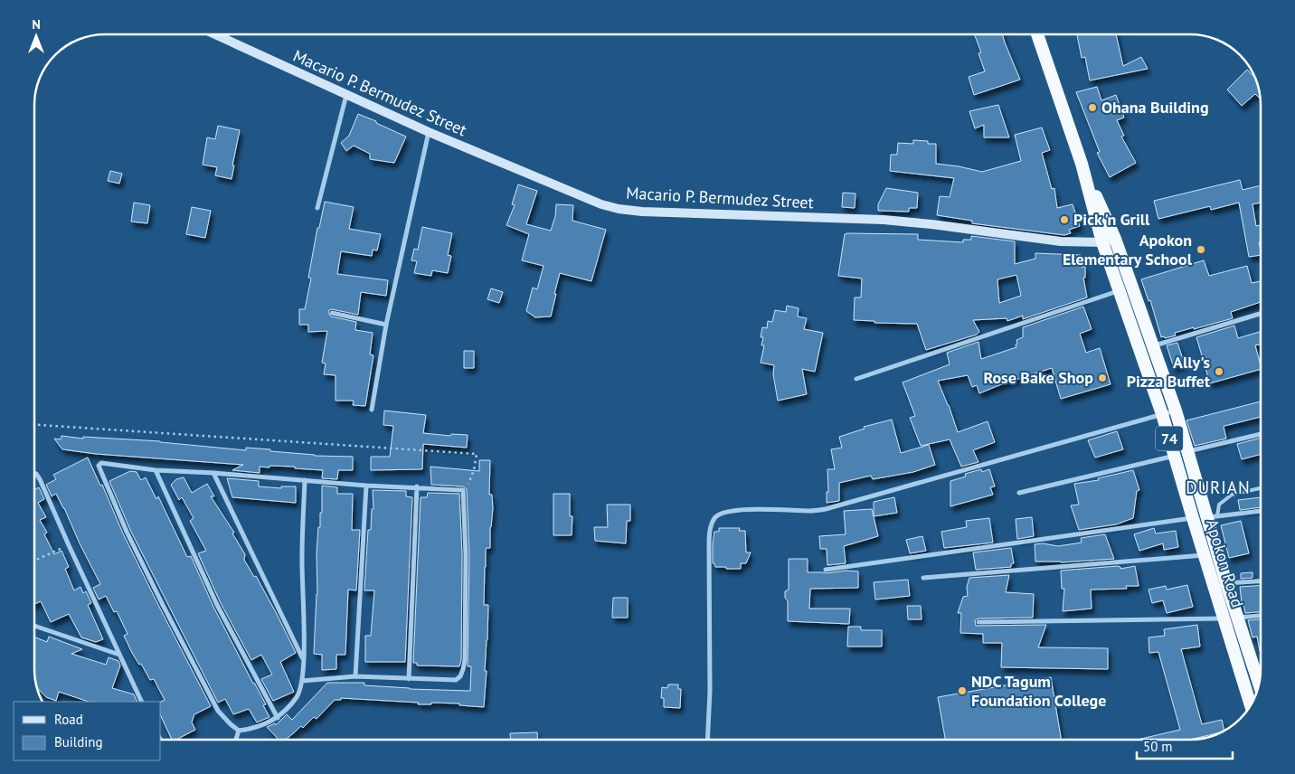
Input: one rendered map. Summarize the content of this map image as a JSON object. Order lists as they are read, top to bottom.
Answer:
{
  "streets": {
    "highway": ["74", "Apokon Road"],
    "main road": ["Macario P. Bermudez Street"]
  },
  "crossings": [
    ["Macario P. Bermudez Street", "Apokon Road"]
  ],
  "districts": ["DURIAN"],
  "places": [
    "Ohana Building",
    "Pick 'n Grill",
    "Apokon Elementary School",
    "Ally's Pizza Buffet",
    "Rose Bake Shop",
    "NDC Tagum Foundation College"
  ],
  "legend": ["Road", "Building"],
  "scale_bar": "50 m",
  "north": "top"
}
